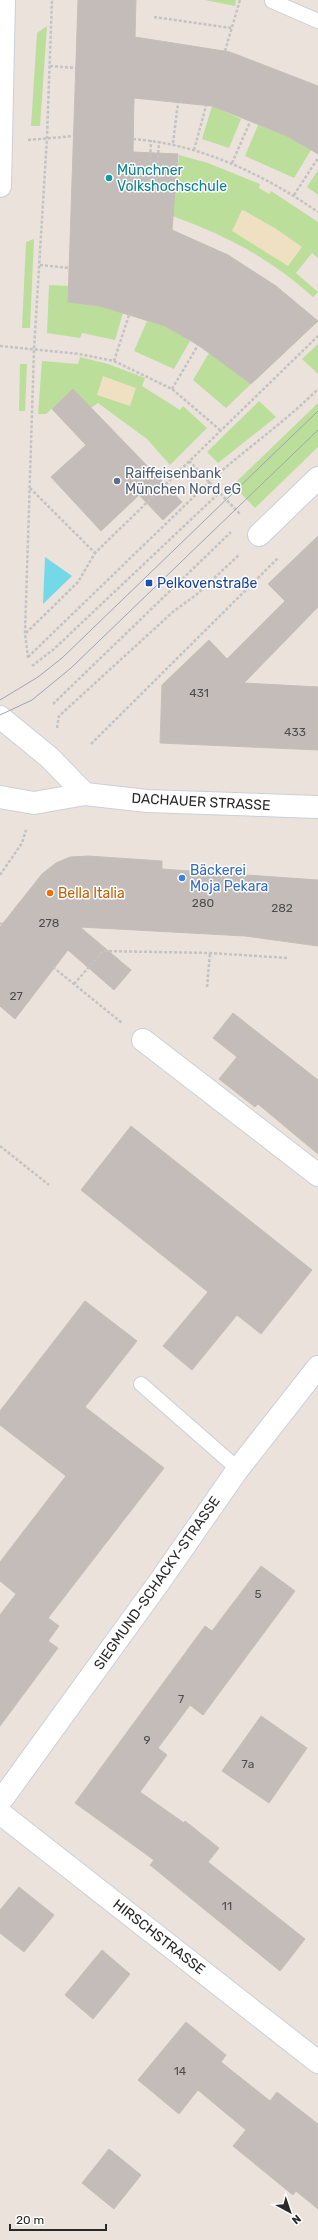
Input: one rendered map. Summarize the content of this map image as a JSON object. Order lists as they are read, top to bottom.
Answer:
{
  "streets": {
    "street": ["DACHAUER STRASSE", "SIEGMUND-SCHACKY-STRASSE", "HIRSCHSTRASSE"]
  },
  "places": {
    "other": [
      "Münchner Volkshochschule",
      "Raiffeisenbank München Nord eG",
      "Bäckerei Moja Pekara",
      "Bella Italia"
    ],
    "transit": ["Pelkovenstraße"]
  },
  "house_numbers": [
    "431",
    "433",
    "280",
    "282",
    "278",
    "27",
    "5",
    "7",
    "9",
    "7a",
    "11",
    "14"
  ],
  "scale_bar": "20 m",
  "north": "bottom right"
}
